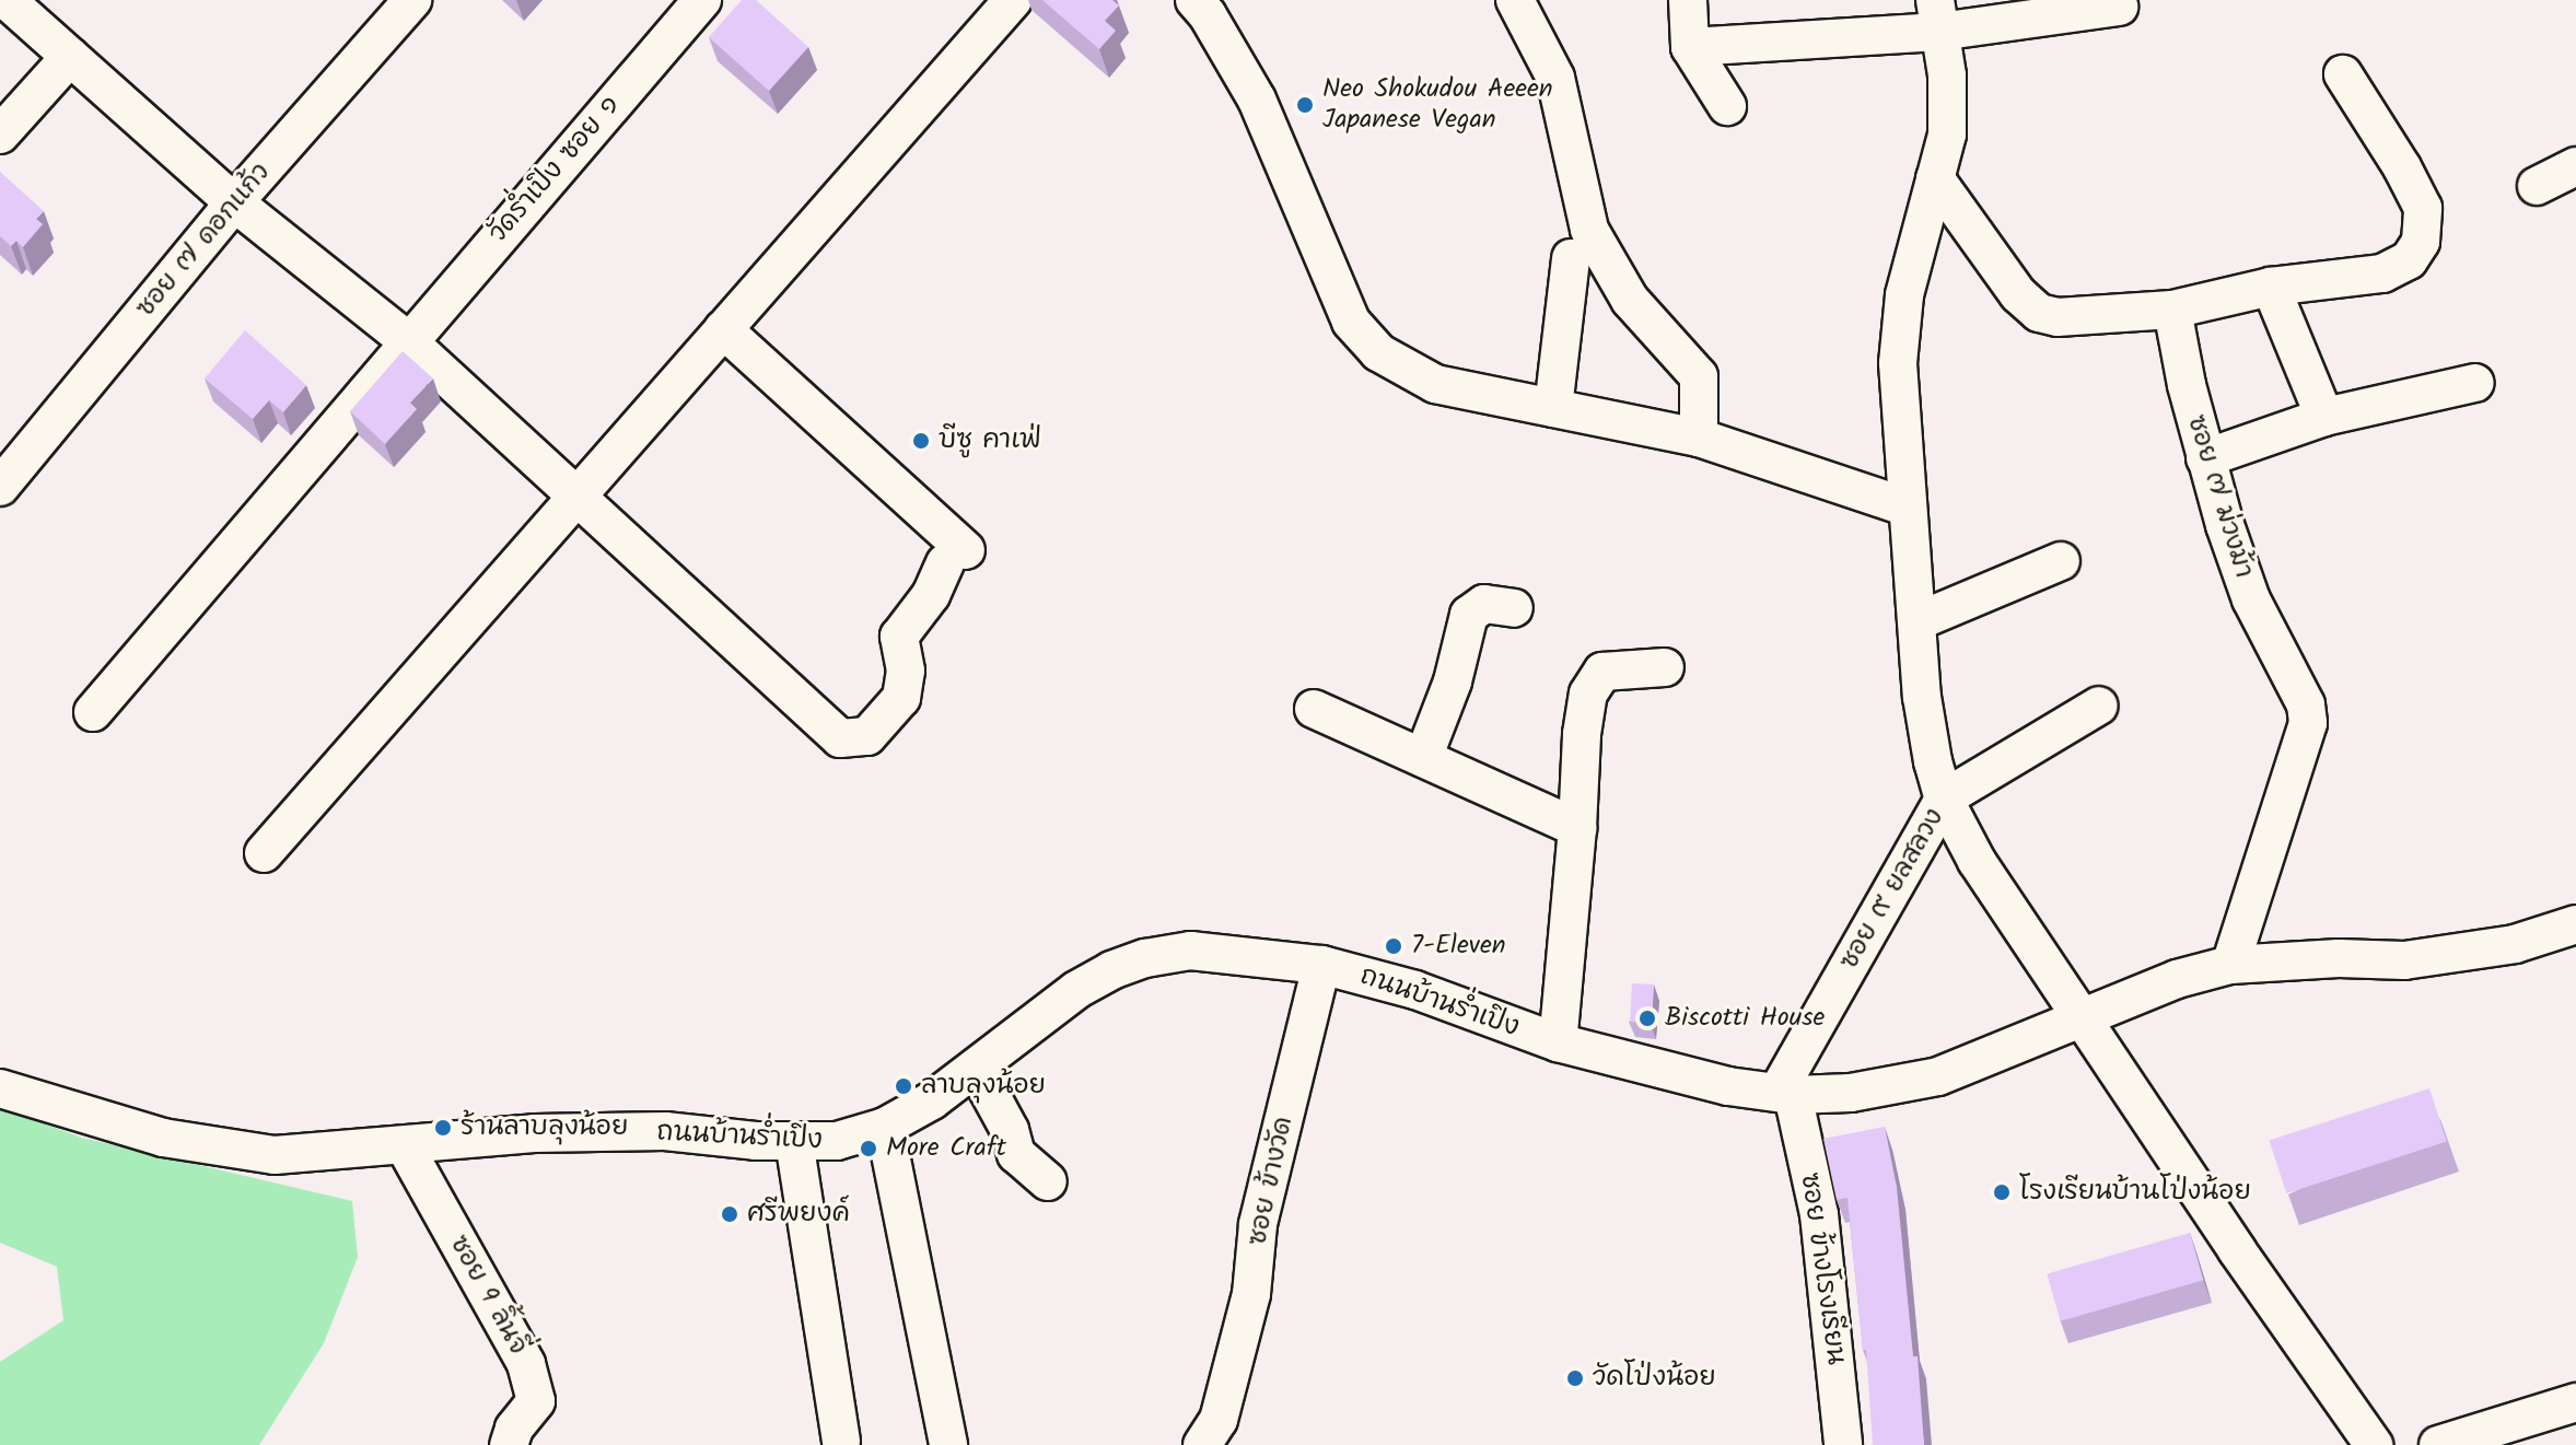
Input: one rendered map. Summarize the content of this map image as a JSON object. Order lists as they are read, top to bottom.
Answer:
{
  "streets": {
    "street": [
      "วัดร่ำเปิง ซอย ๑",
      "ซอย ๗ ดอกแก้ว",
      "ซอย ๗ ม่วงม้า",
      "ซอย ๙ ยลสลวง",
      "ถนนบ้านร่ำเปิง",
      "ซอย ข้างวัด",
      "ซอย ข้างโรงเรียน",
      "ซอย 9 ลิ้นจี่"
    ]
  },
  "crossings": [
    ["ซอย ๗ ม่วงม้า", "ถนนบ้านร่ำเปิง"],
    ["ซอย ๙ ยลสลวง", "ถนนบ้านร่ำเปิง"],
    ["ซอย ๙ ยลสลวง", "ซอย ข้างโรงเรียน"],
    ["ถนนบ้านร่ำเปิง", "ซอย ข้างวัด"],
    ["ถนนบ้านร่ำเปิง", "ซอย ข้างโรงเรียน"],
    ["ถนนบ้านร่ำเปิง", "ซอย 9 ลิ้นจี่"]
  ],
  "places": [
    "Neo Shokudou Aeeen Japanese Vegan",
    "บีซู คาเฟ่",
    "7-Eleven",
    "Biscotti House",
    "ลาบลุงน้อย",
    "ร้านลาบลุงน้อย",
    "More Craft",
    "โรงเรียนบ้านโป่งน้อย",
    "ศรีพยงค์",
    "วัดโป่งน้อย"
  ]
}
